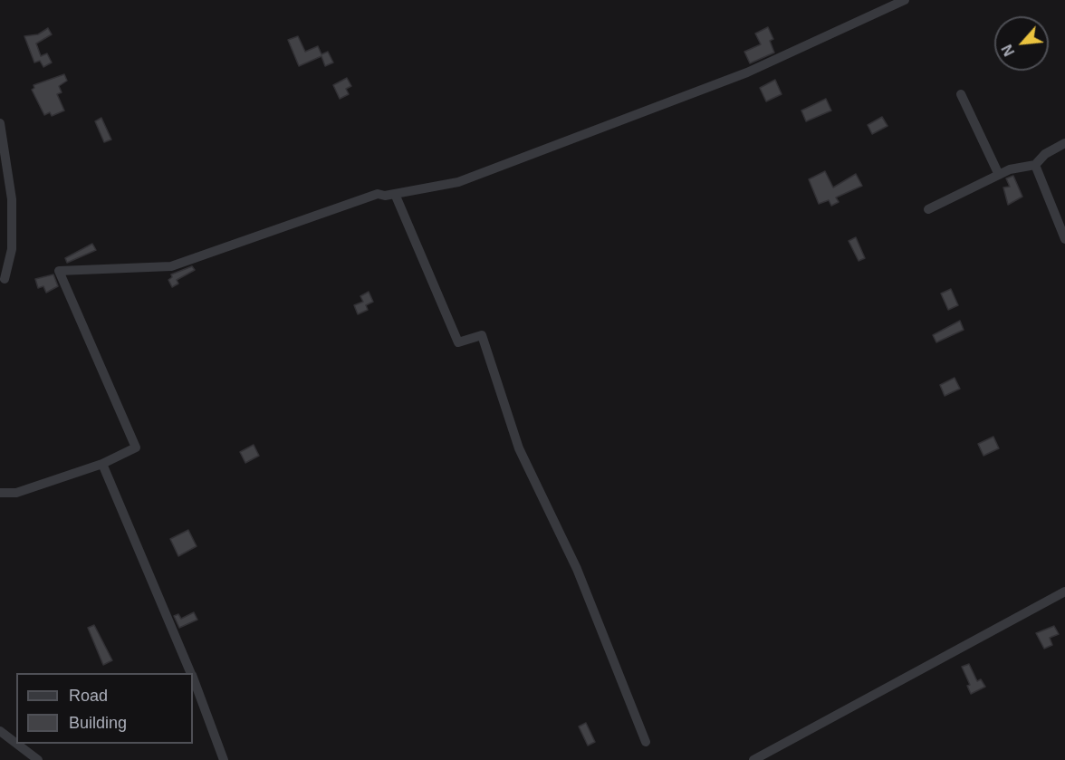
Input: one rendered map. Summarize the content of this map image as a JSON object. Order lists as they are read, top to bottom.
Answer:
{
  "legend": ["Road", "Building"],
  "north": "bottom left"
}
